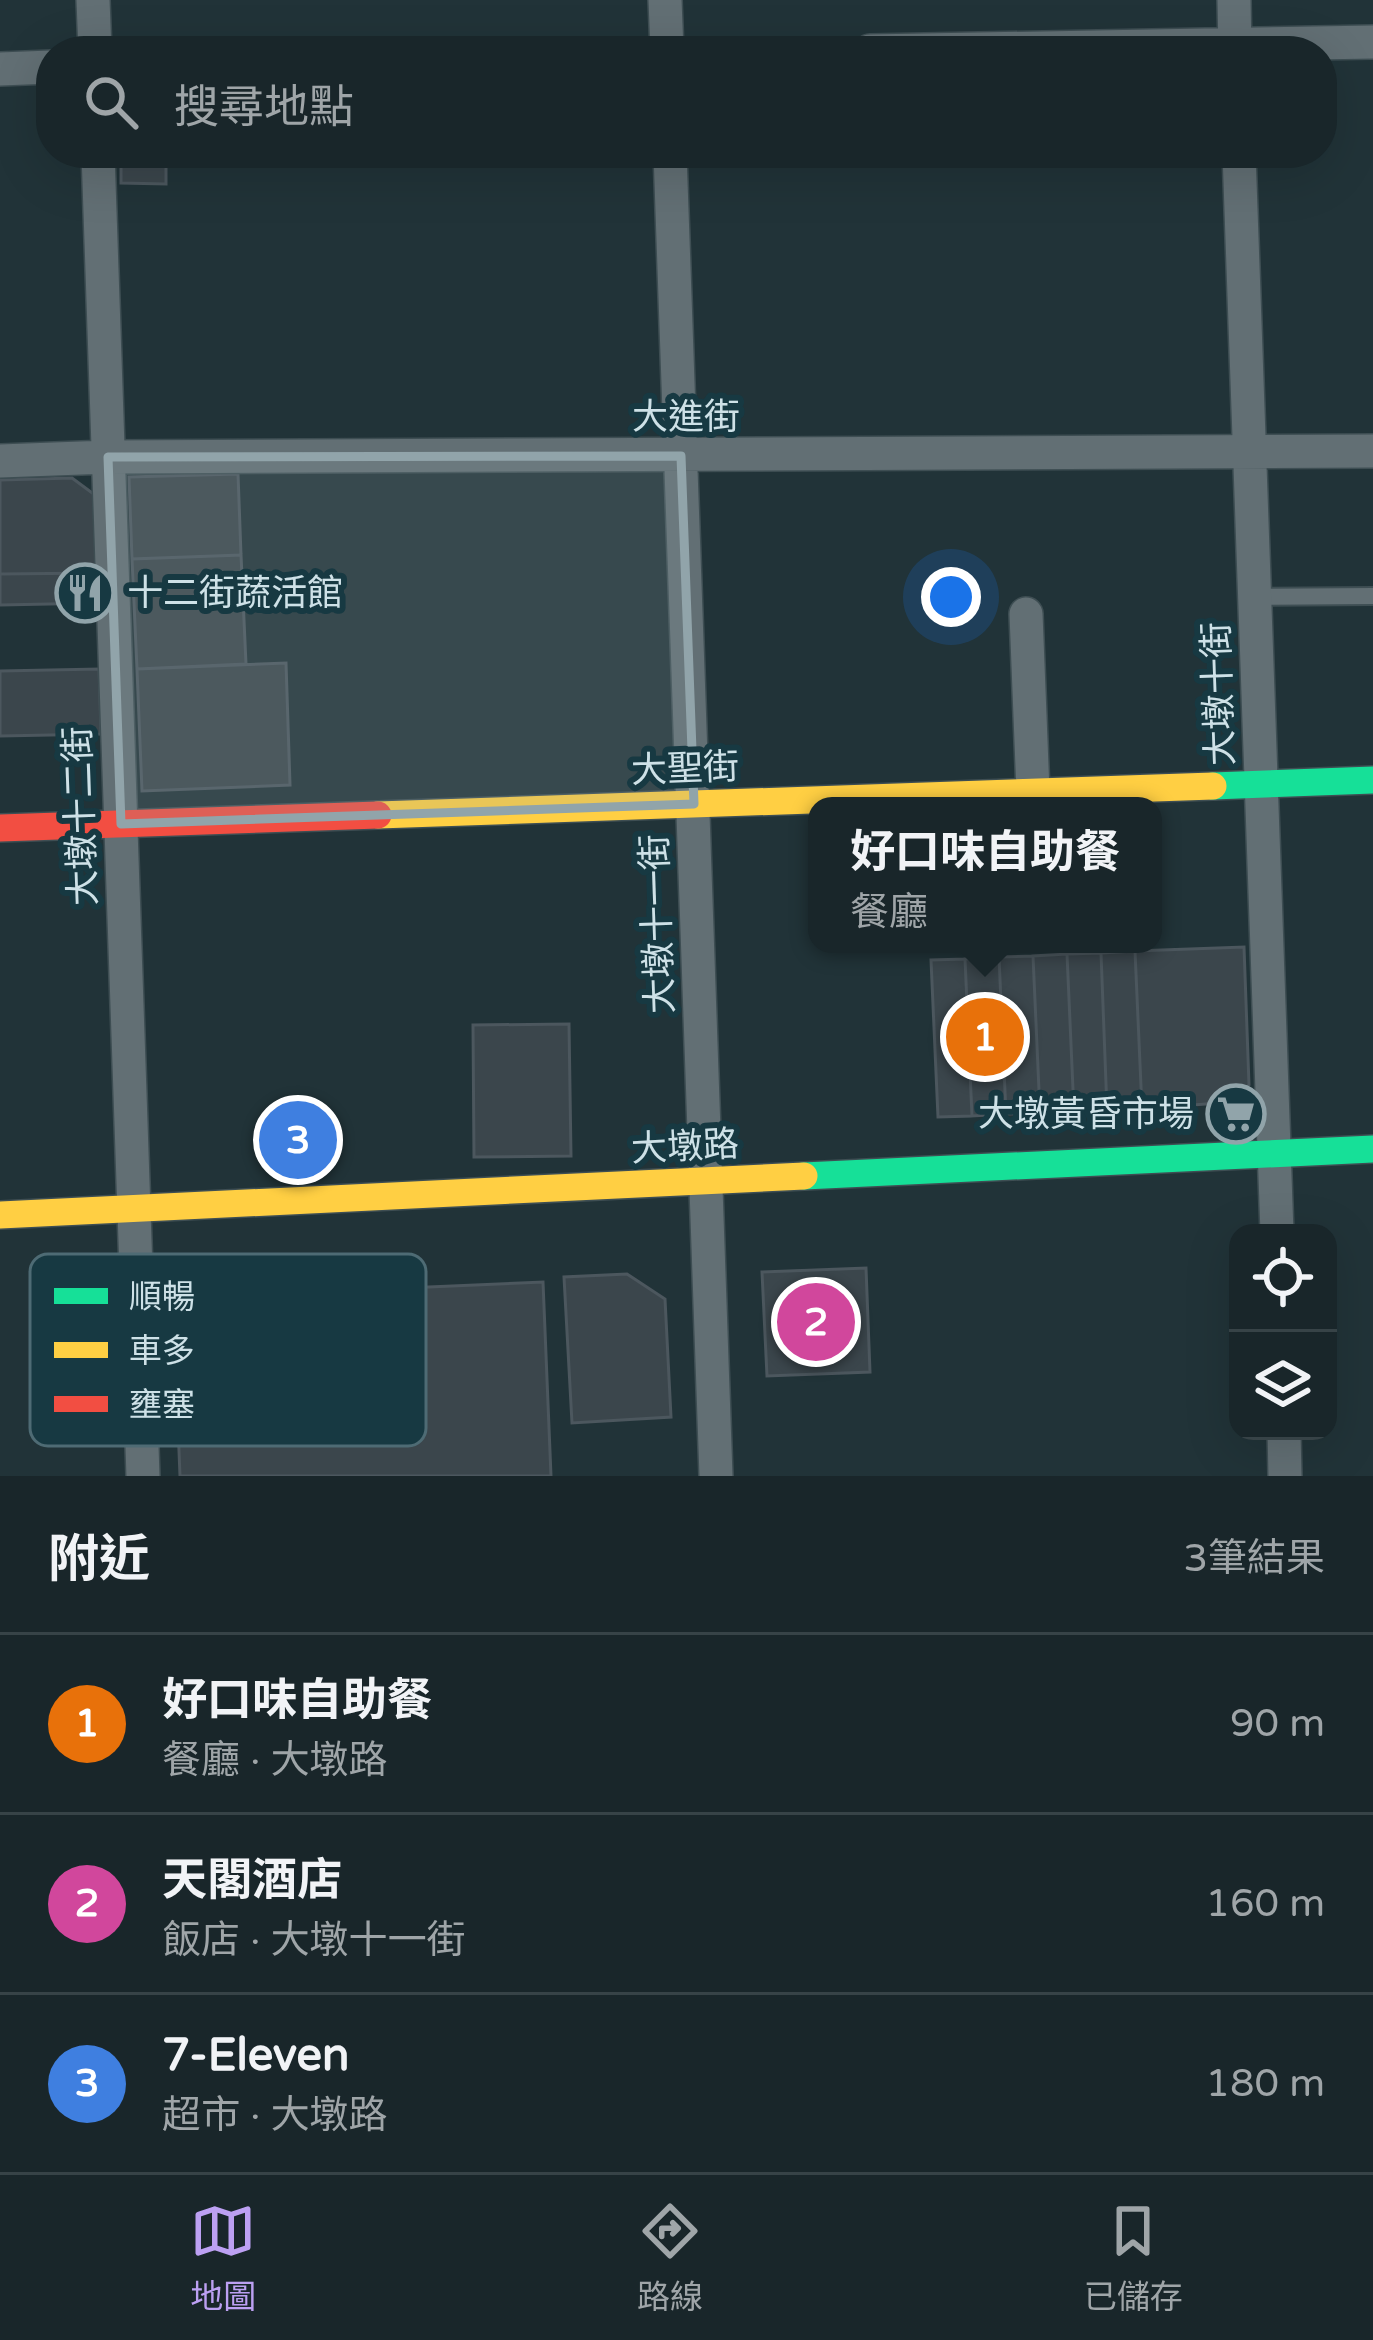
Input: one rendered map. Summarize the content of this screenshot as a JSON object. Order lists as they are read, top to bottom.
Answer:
{
  "streets": {
    "street": [
      "大進街",
      "大墩十街",
      "大聖街",
      "大墩十二街",
      "大墩十一街",
      "大墩路"
    ]
  },
  "crossings": [
    ["大進街", "大墩十街"],
    ["大進街", "大墩十二街"],
    ["大進街", "大墩十一街"],
    ["大墩十街", "大聖街"],
    ["大墩十街", "大墩路"],
    ["大聖街", "大墩十二街"],
    ["大聖街", "大墩十一街"],
    ["大墩十二街", "大墩路"],
    ["大墩十一街", "大墩路"]
  ],
  "places": {
    "restaurant": ["十二街蔬活館"],
    "supermarket": ["大墩黃昏市場"]
  },
  "legend": ["順暢", "車多", "壅塞"],
  "page": {
    "search": "搜尋地點",
    "popup": ["好口味自助餐", "餐廳"],
    "pins": ["1", "3", "2"],
    "heading": ["附近", "3筆結果"],
    "list": [
      {
        "mark": "1",
        "name": "好口味自助餐",
        "note": "餐廳 · 大墩路",
        "value": "90 m"
      },
      {
        "mark": "2",
        "name": "天閣酒店",
        "note": "飯店 · 大墩十一街",
        "value": "160 m"
      },
      {
        "mark": "3",
        "name": "7-Eleven",
        "note": "超市 · 大墩路",
        "value": "180 m"
      }
    ],
    "nav": ["地圖", "路線", "已儲存"]
  }
}
